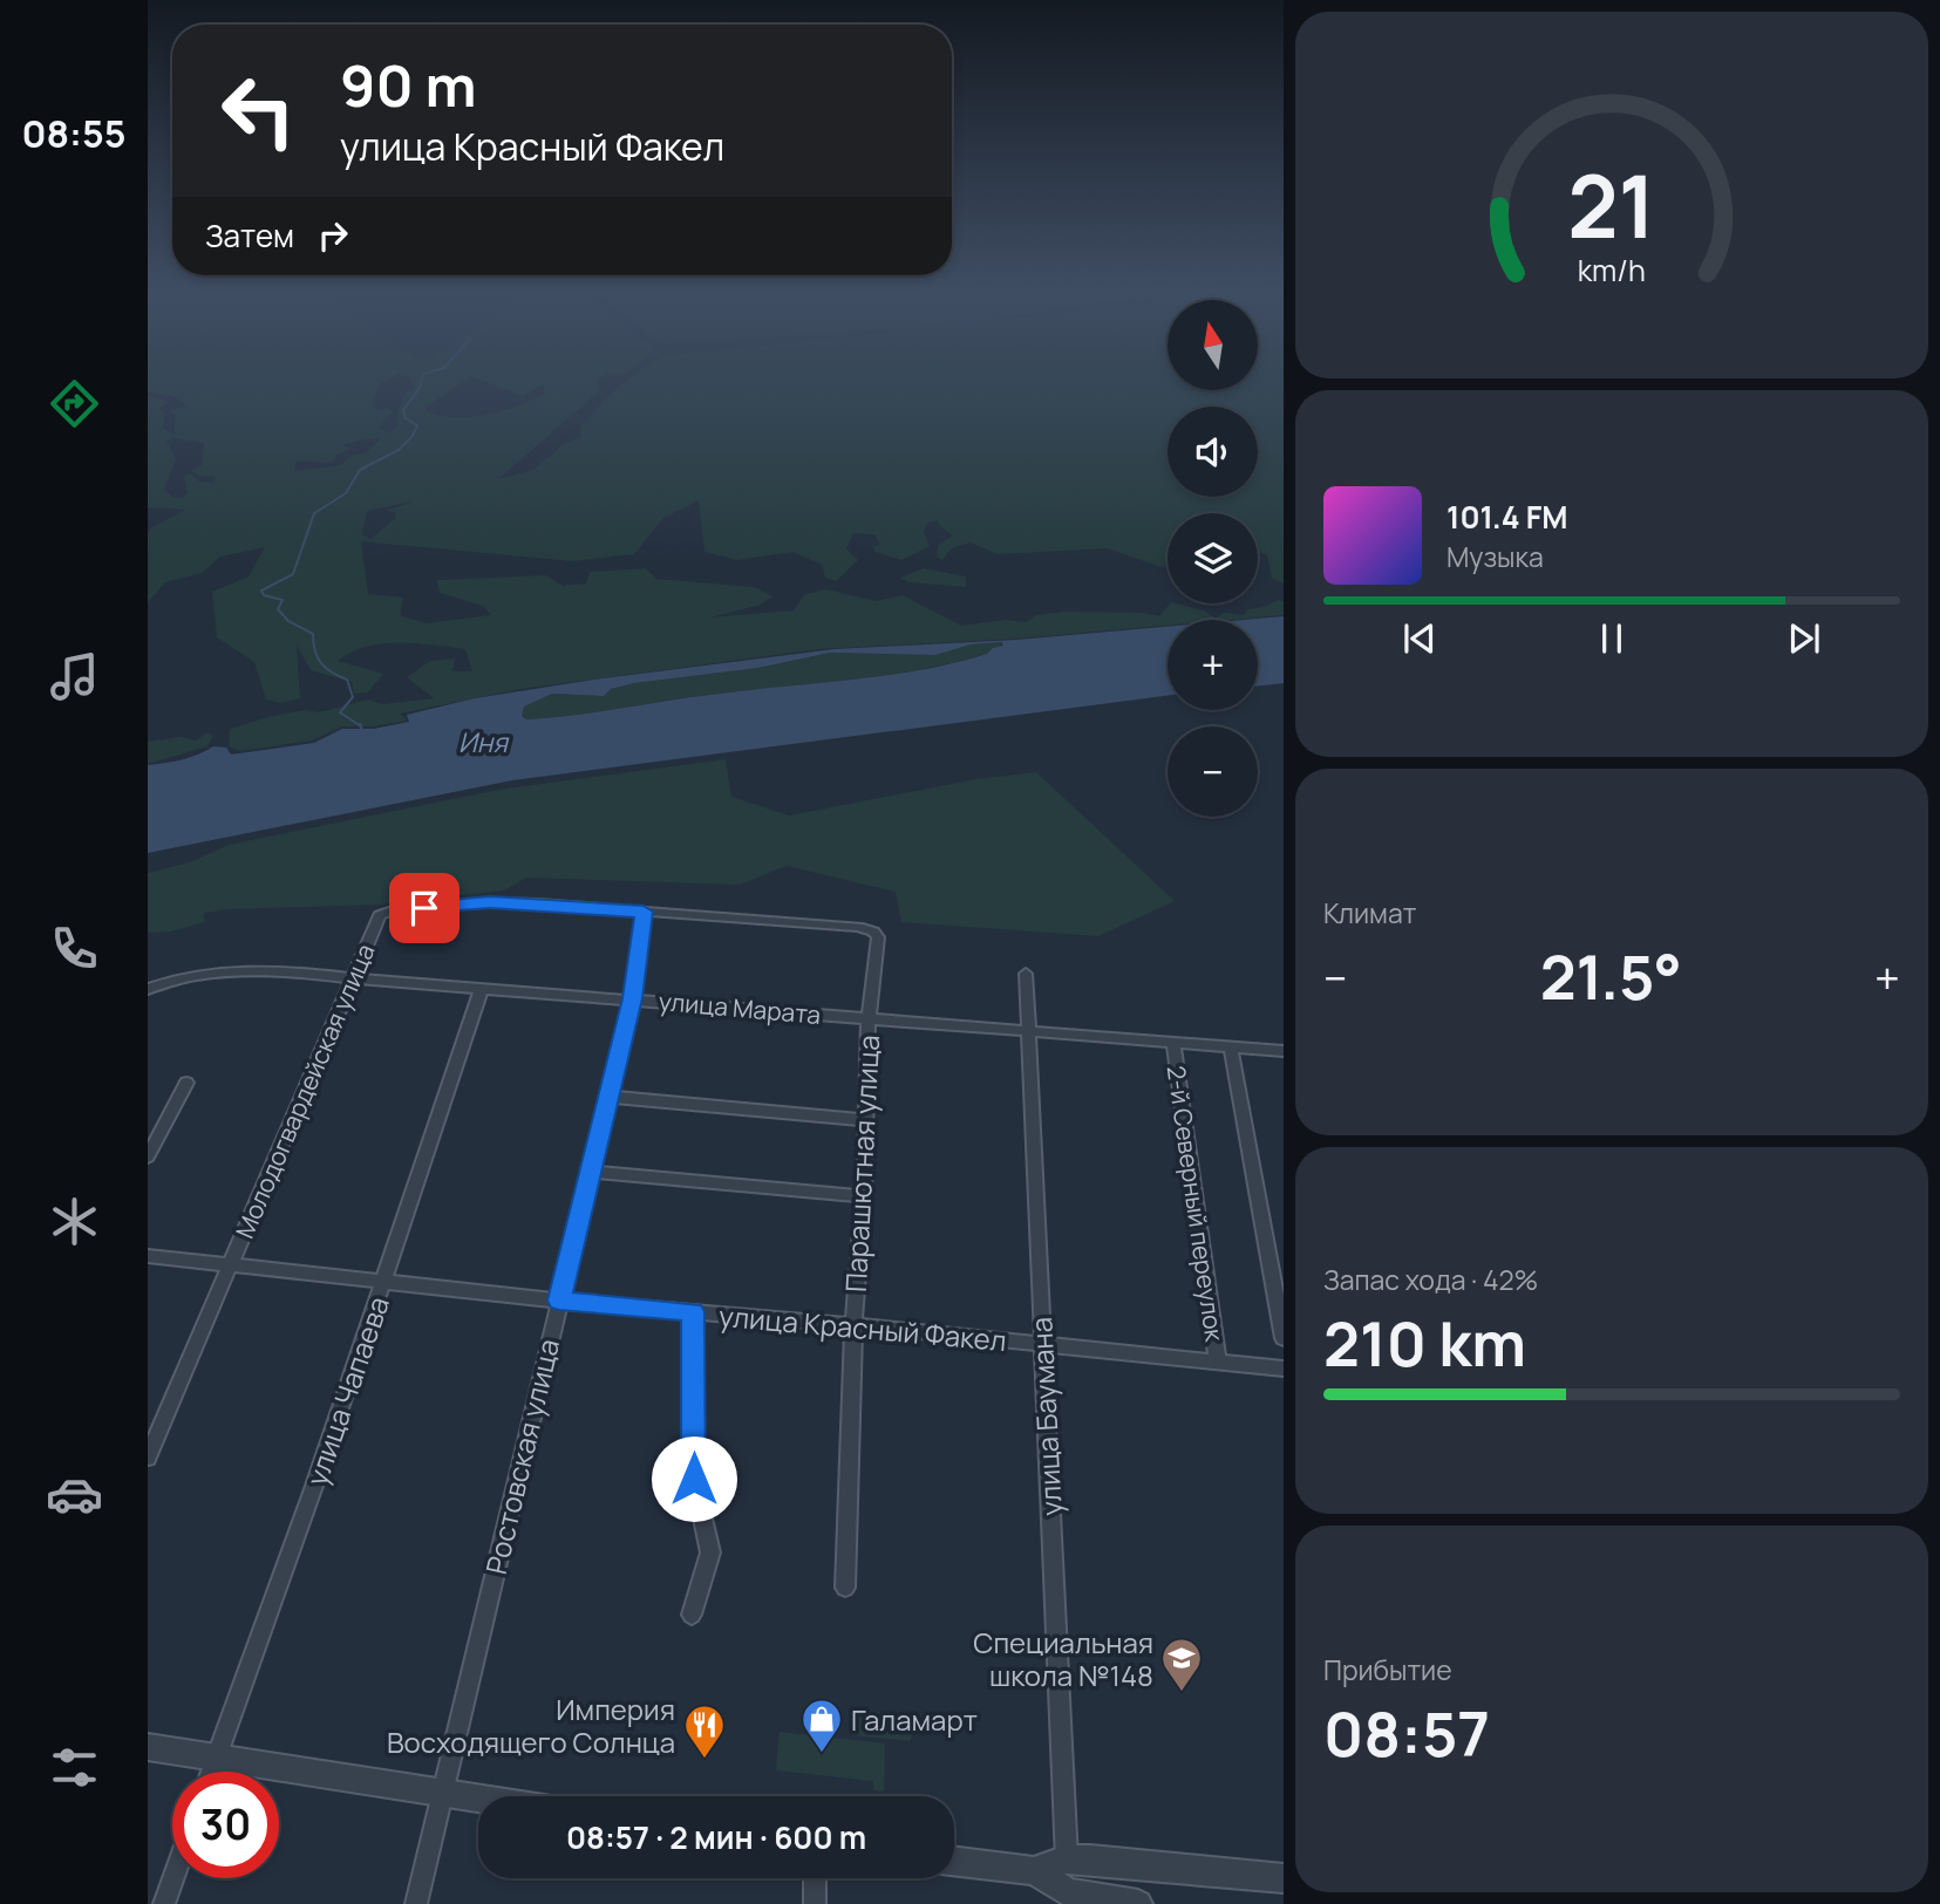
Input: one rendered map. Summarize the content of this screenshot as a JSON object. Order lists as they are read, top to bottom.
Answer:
{
  "streets": {
    "street": [
      "улица Марата",
      "Молодогвардейская улица",
      "Парашютная улица",
      "2-й Северный переулок",
      "улица Красный Факел",
      "улица Чапаева",
      "улица Баумана",
      "Ростовская улица"
    ]
  },
  "crossings": [
    ["улица Марата", "Молодогвардейская улица"],
    ["улица Марата", "Парашютная улица"],
    ["улица Марата", "2-й Северный переулок"],
    ["улица Марата", "улица Чапаева"],
    ["улица Марата", "улица Баумана"],
    ["улица Марата", "Ростовская улица"],
    ["Молодогвардейская улица", "Парашютная улица"],
    ["Молодогвардейская улица", "улица Красный Факел"],
    ["Молодогвардейская улица", "Ростовская улица"],
    ["Парашютная улица", "улица Красный Факел"],
    ["2-й Северный переулок", "улица Красный Факел"],
    ["улица Красный Факел", "улица Чапаева"],
    ["улица Красный Факел", "улица Баумана"],
    ["улица Красный Факел", "Ростовская улица"]
  ],
  "water": ["Иня"],
  "places": {
    "school or university": ["Специальная школа №148"],
    "shop": ["Галамарт"],
    "restaurant": ["Империя Восходящего Солнца"]
  },
  "north": "top",
  "page": {
    "tabs": "08:55",
    "turn": ["90 m", "улица Красный Факел"],
    "then": "Затем",
    "map_buttons": ["+", "−"],
    "song": ["101.4 FM", "Музыка"],
    "tile": [
      "Климат",
      ["Запас хода · 42%", "210 km"],
      ["Прибытие", "08:57"]
    ],
    "heat": ["−", "21.5°", "+"],
    "limit": "30",
    "trip": "08:57 · 2 мин · 600 m",
    "gauge": ["21", "km/h"]
  }
}
